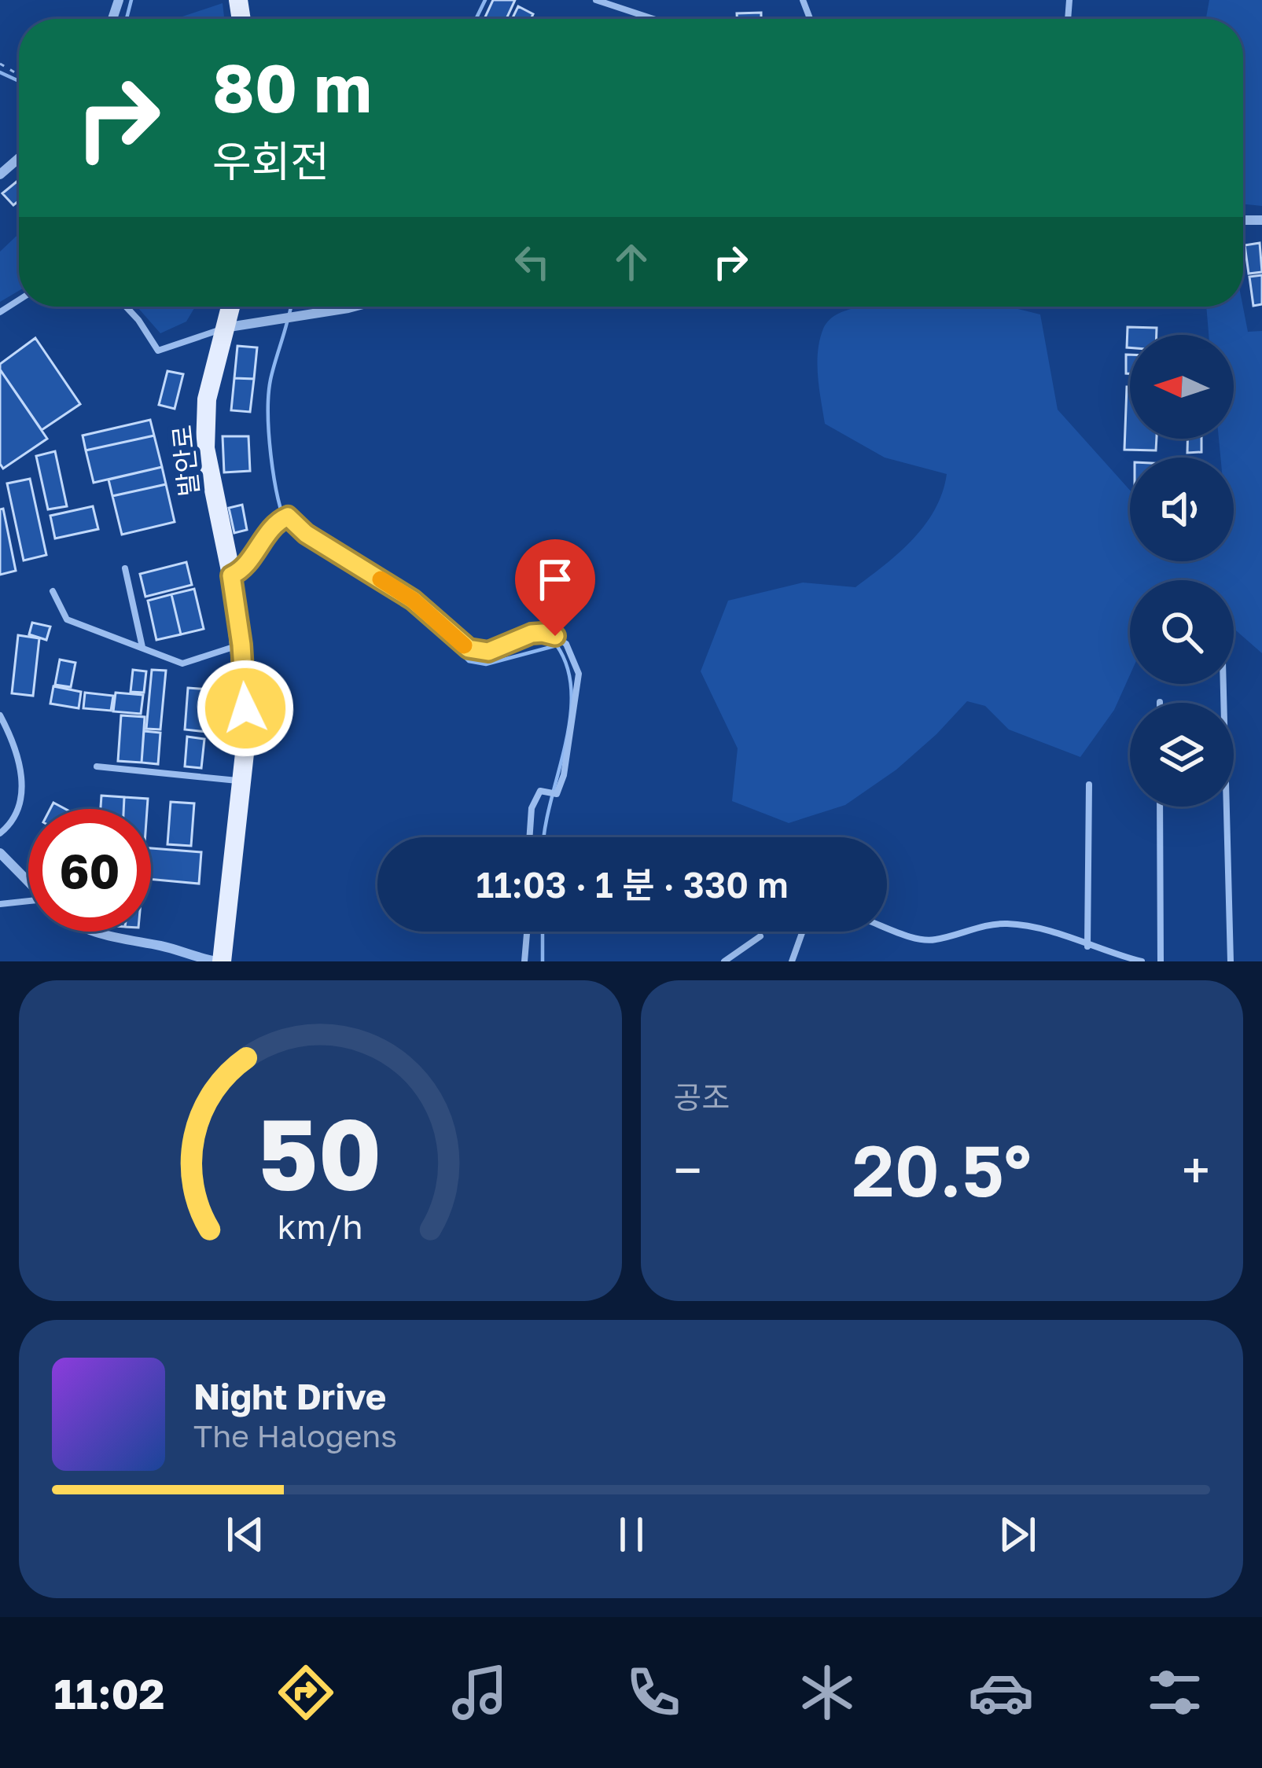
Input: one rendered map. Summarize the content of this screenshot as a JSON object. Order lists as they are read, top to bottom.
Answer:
{
  "streets": {
    "main road": ["발안로"]
  },
  "north": "left",
  "page": {
    "turn": ["80 m", "우회전"],
    "limit": "60",
    "trip": "11:03 · 1 분 · 330 m",
    "tile": "공조",
    "heat": ["−", "20.5°", "+"],
    "song": ["Night Drive", "The Halogens"],
    "tabs": "11:02",
    "gauge": ["50", "km/h"]
  }
}
